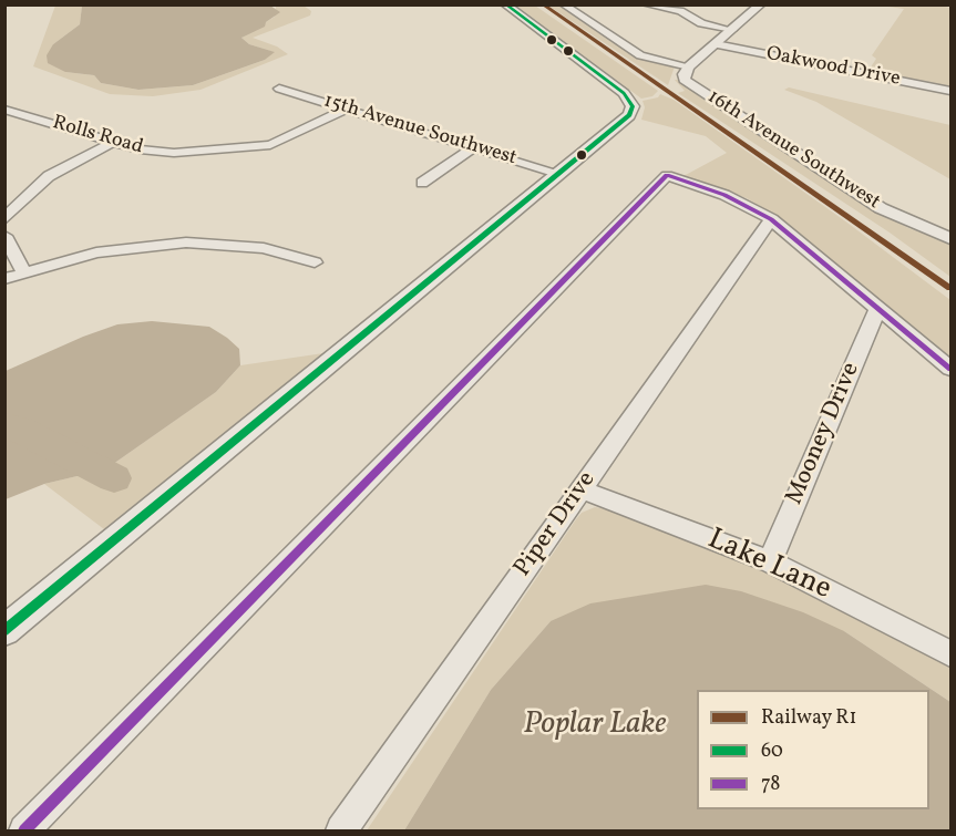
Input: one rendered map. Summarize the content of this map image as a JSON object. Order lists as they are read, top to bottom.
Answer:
{
  "streets": {
    "street": [
      "Oakwood Drive",
      "15th Avenue Southwest",
      "Rolls Road",
      "16th Avenue Southwest",
      "Mooney Drive",
      "Piper Drive",
      "Lake Lane"
    ]
  },
  "crossings": [
    ["Oakwood Drive", "16th Avenue Southwest"],
    ["15th Avenue Southwest", "Rolls Road"],
    ["Mooney Drive", "Lake Lane"],
    ["Piper Drive", "Lake Lane"]
  ],
  "water": ["Poplar Lake"],
  "lines": ["rail line R1", "transit line 60", "transit line 78"],
  "legend": ["Railway R1", "60", "78"]
}
